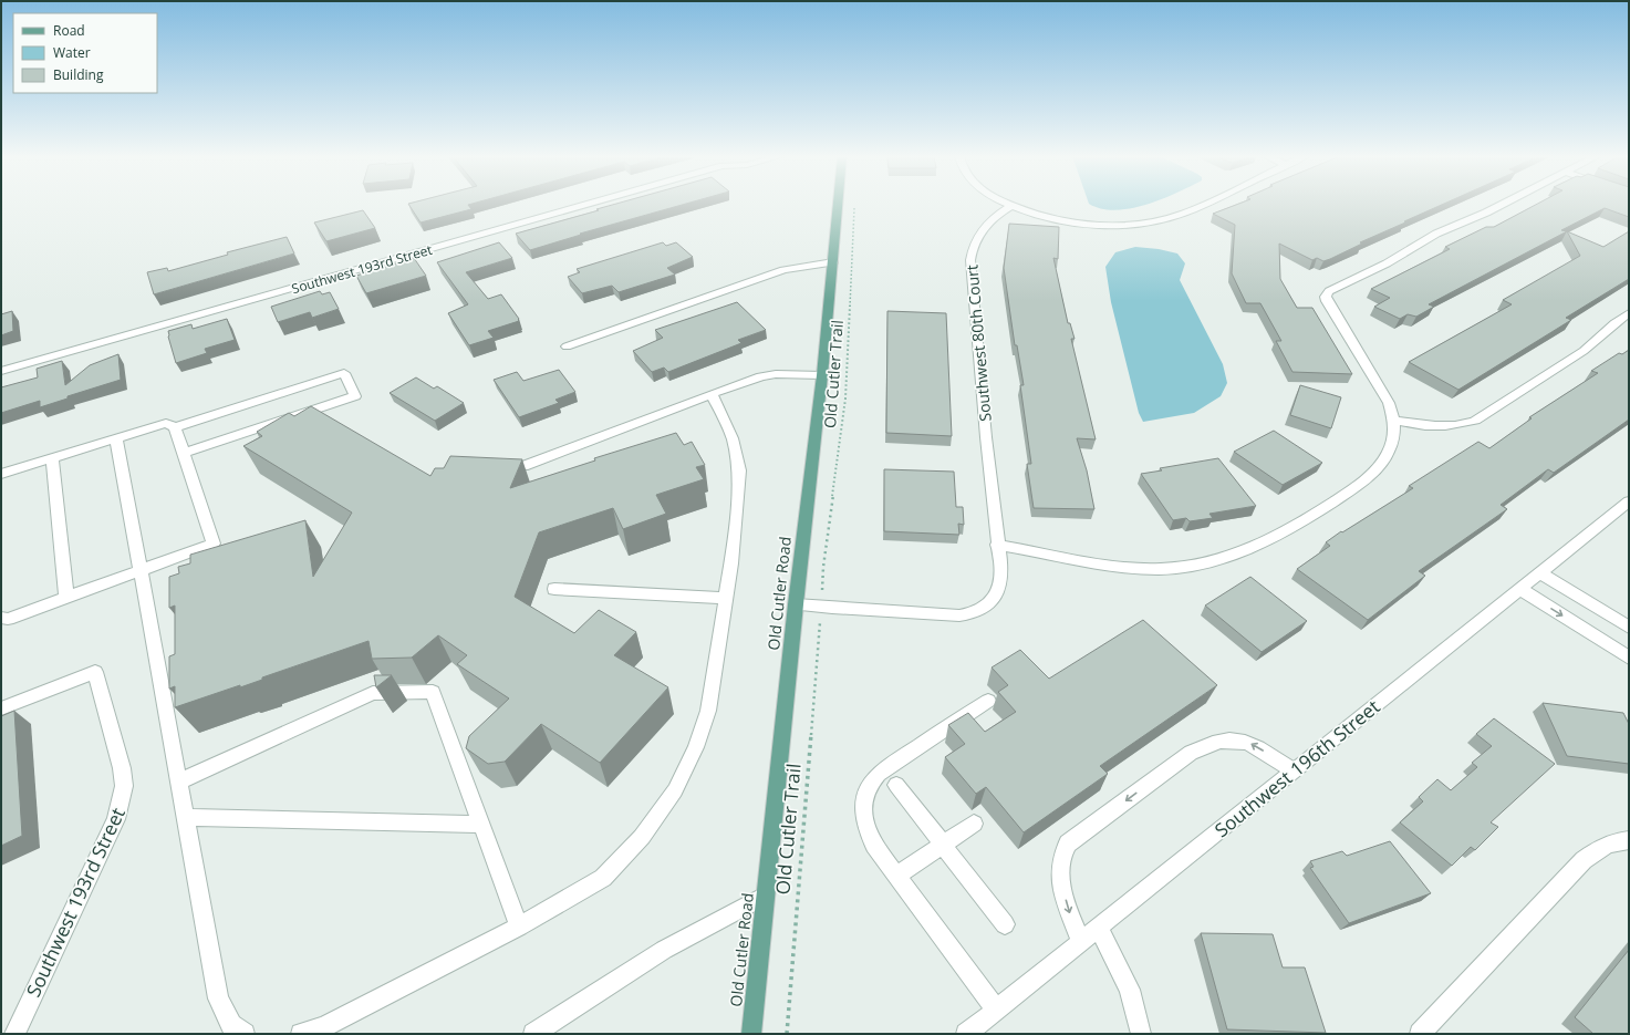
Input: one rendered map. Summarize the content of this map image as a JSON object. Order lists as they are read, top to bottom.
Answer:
{
  "streets": {
    "main road": ["Old Cutler Road"],
    "street": ["Southwest 193rd Street", "Southwest 80th Court", "Southwest 196th Street"],
    "path": ["Old Cutler Trail"]
  },
  "crossings": [
    ["Southwest 80th Court", "Old Cutler Road"]
  ],
  "legend": ["Road", "Water", "Building"]
}
